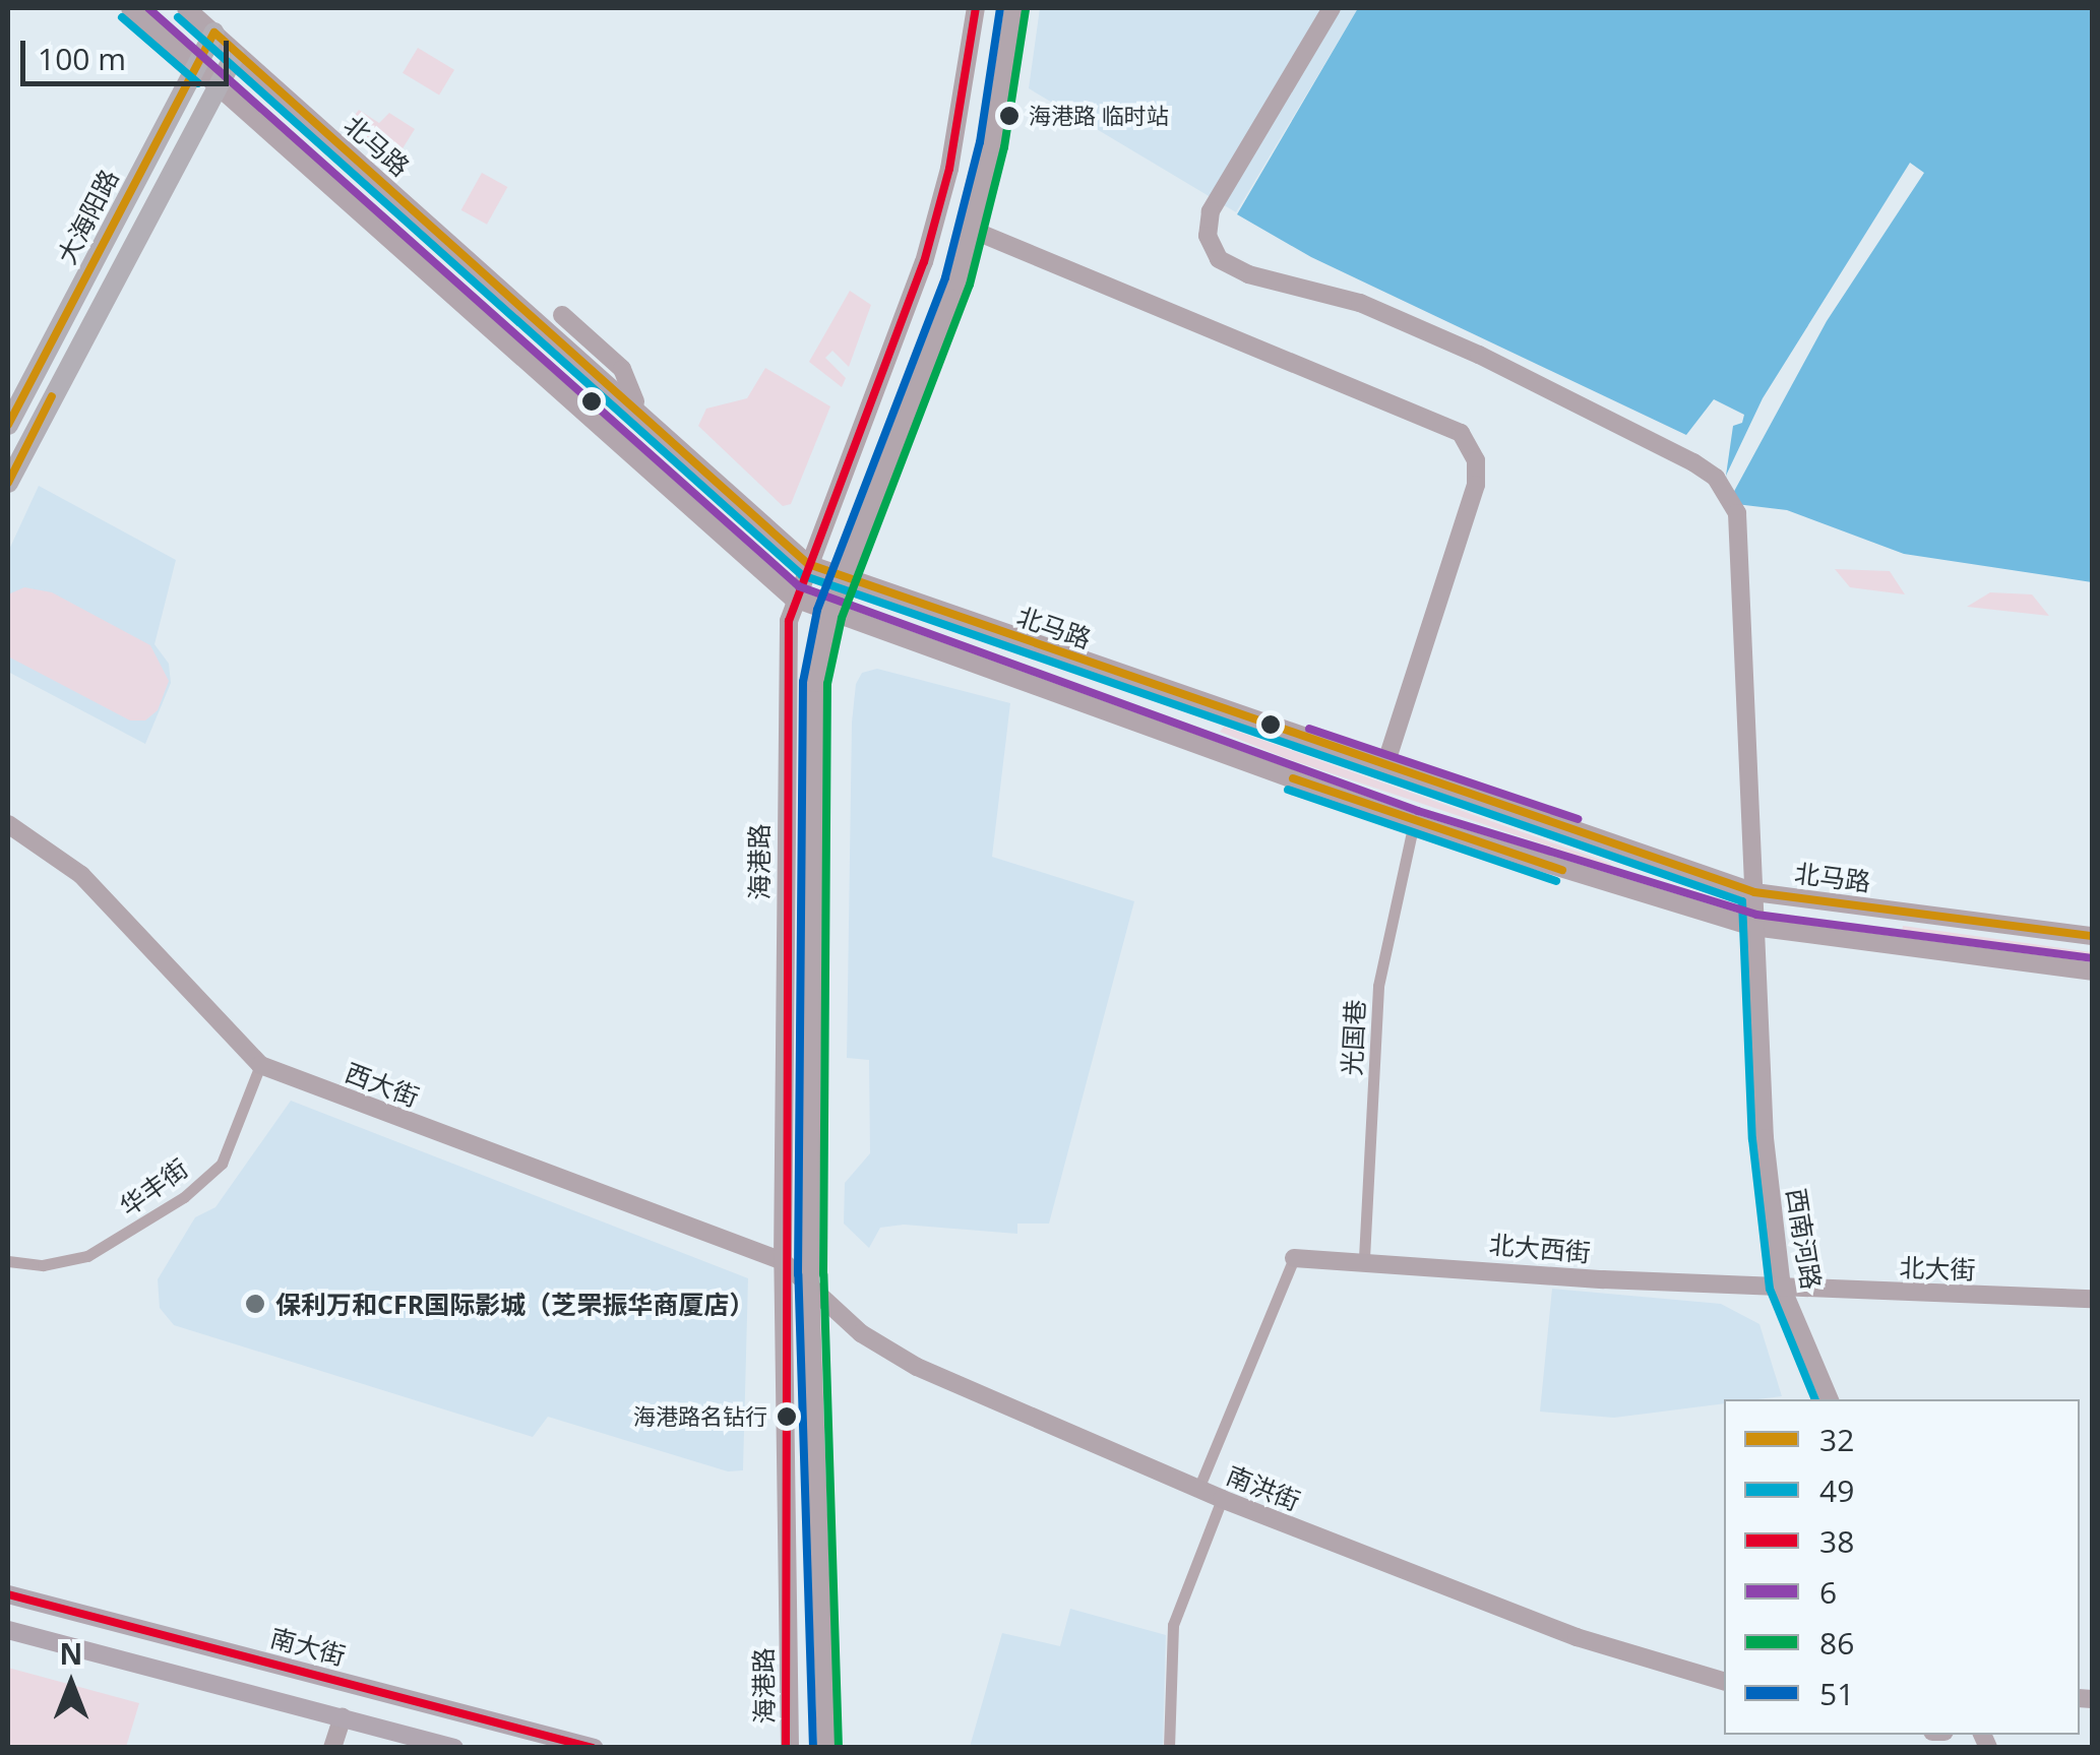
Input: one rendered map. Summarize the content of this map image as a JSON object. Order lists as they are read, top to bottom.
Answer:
{
  "streets": {
    "highway": ["大海阳路"],
    "main road": [
      "北马路",
      "海港路",
      "西大街",
      "西南河路",
      "北大西街",
      "北大街",
      "南洪街",
      "南大街"
    ],
    "street": ["光国巷", "华丰街"]
  },
  "crossings": [
    ["北马路", "大海阳路"],
    ["北马路", "海港路"],
    ["北马路", "西南河路"],
    ["海港路", "西大街"],
    ["海港路", "南洪街"],
    ["光国巷", "北大西街"],
    ["西大街", "华丰街"],
    ["西大街", "南洪街"],
    ["西南河路", "北大西街"],
    ["西南河路", "北大街"],
    ["北大西街", "北大街"]
  ],
  "places": ["海港路 临时站", "保利万和CFR国际影城（芝罘振华商厦店）", "海港路名钻行"],
  "lines": [
    "transit line 38",
    "transit line 6",
    "transit line 51",
    "transit line 86",
    "transit line 49",
    "transit line 32"
  ],
  "legend": [
    "32",
    "49",
    "38",
    "6",
    "86",
    "51"
  ],
  "scale_bar": "100 m",
  "north": "top"
}
